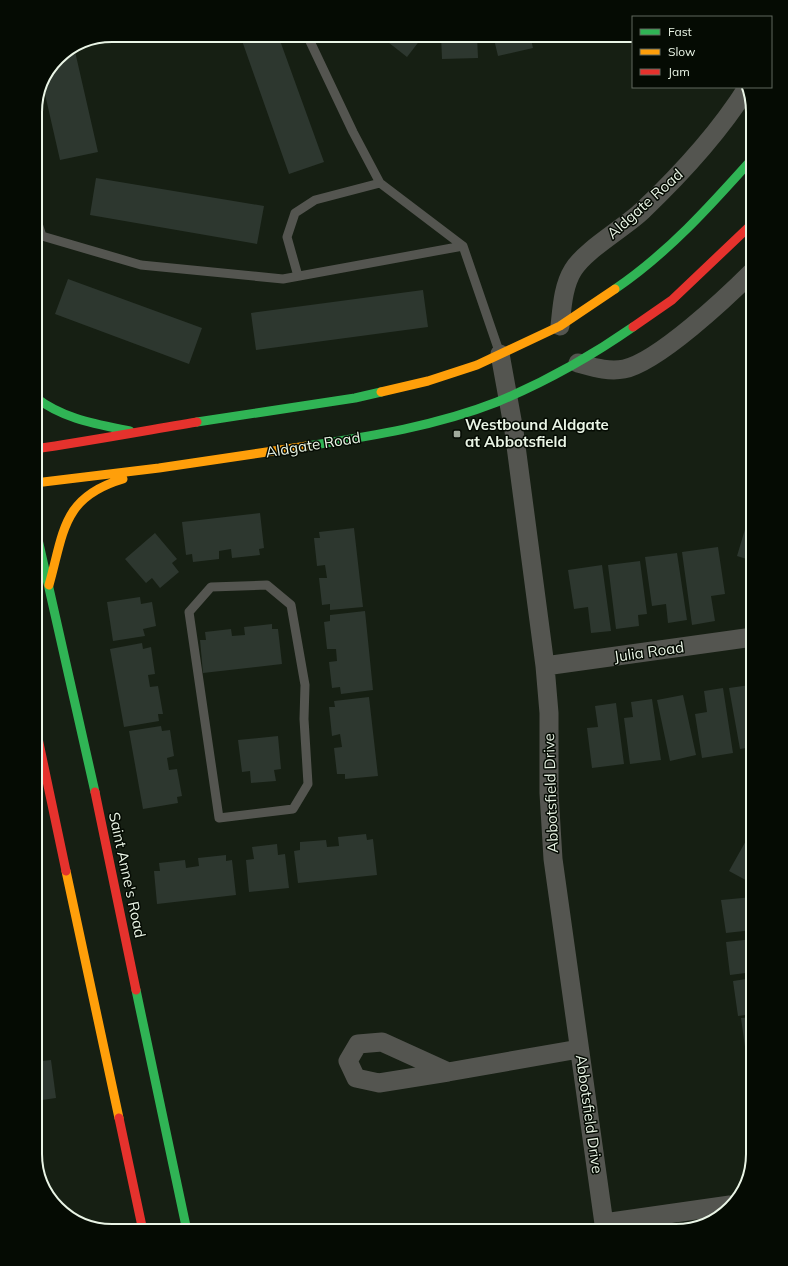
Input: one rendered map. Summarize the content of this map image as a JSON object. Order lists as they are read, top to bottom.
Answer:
{
  "streets": {
    "street": [
      "Aldgate Road",
      "Julia Road",
      "Abbotsfield Drive",
      "Saint Anne's Road"
    ]
  },
  "crossings": [
    ["Aldgate Road", "Abbotsfield Drive"],
    ["Julia Road", "Abbotsfield Drive"]
  ],
  "places": {
    "transit": ["Westbound Aldgate at Abbotsfield"]
  },
  "legend": ["Fast", "Slow", "Jam"]
}
